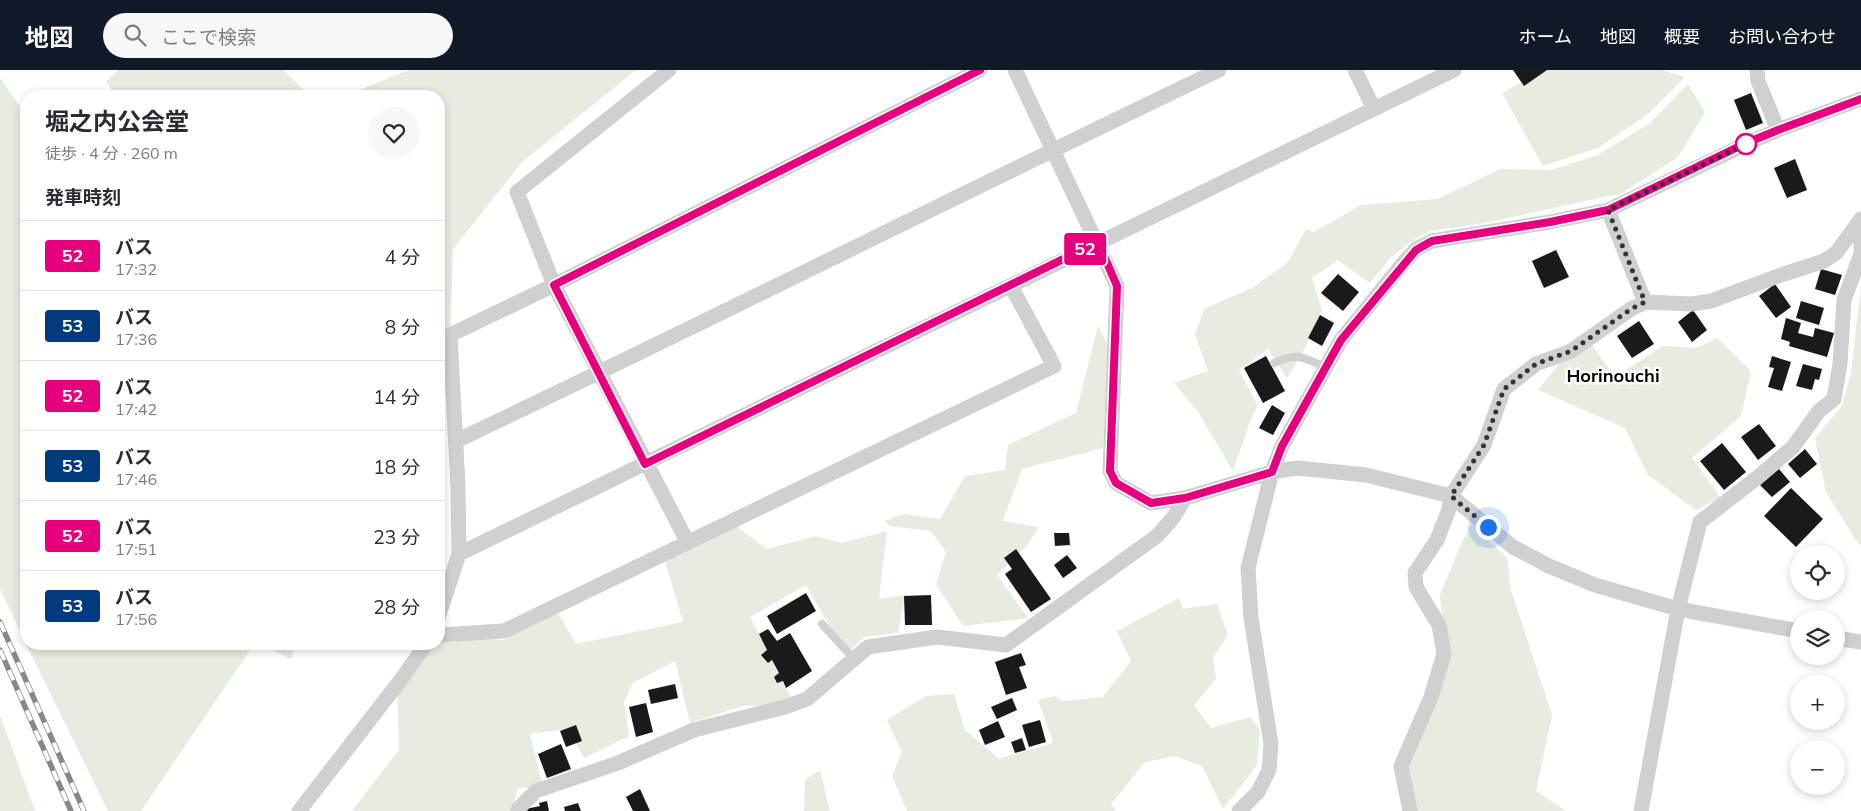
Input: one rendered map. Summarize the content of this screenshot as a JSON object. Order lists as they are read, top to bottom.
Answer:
{
  "districts": ["Horinouchi"],
  "lines": ["bus line 52"],
  "page": {
    "header": "地図",
    "search": "ここで検索",
    "nav": [
      "ホーム",
      "地図",
      "概要",
      "お問い合わせ"
    ],
    "on_map": "52",
    "heading": [
      ["堀之内公会堂", "徒歩 · 4 分 · 260 m"],
      "発車時刻"
    ],
    "list": [
      {
        "mark": "52",
        "name": "バス",
        "note": "17:32",
        "value": "4 分"
      },
      {
        "mark": "53",
        "name": "バス",
        "note": "17:36",
        "value": "8 分"
      },
      {
        "mark": "52",
        "name": "バス",
        "note": "17:42",
        "value": "14 分"
      },
      {
        "mark": "53",
        "name": "バス",
        "note": "17:46",
        "value": "18 分"
      },
      {
        "mark": "52",
        "name": "バス",
        "note": "17:51",
        "value": "23 分"
      },
      {
        "mark": "53",
        "name": "バス",
        "note": "17:56",
        "value": "28 分"
      }
    ],
    "map_buttons": ["+", "−"]
  }
}
